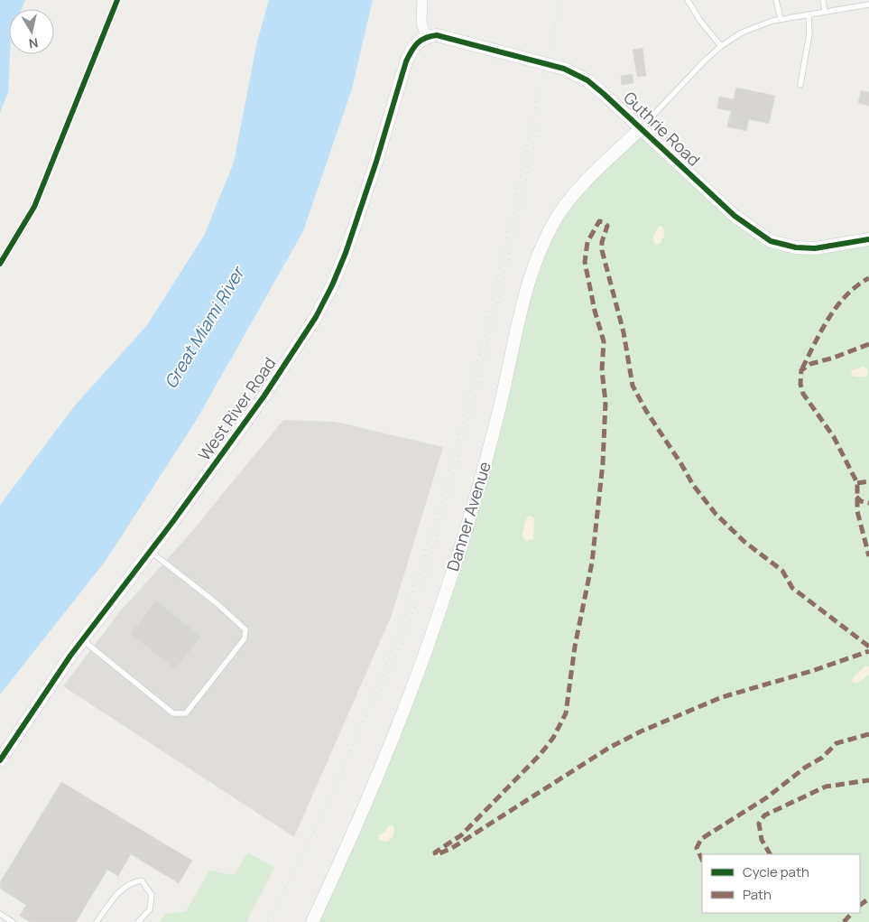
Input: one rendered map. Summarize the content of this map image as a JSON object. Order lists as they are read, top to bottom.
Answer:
{
  "streets": {
    "street": ["Guthrie Road", "West River Road", "Danner Avenue"]
  },
  "crossings": [
    ["Guthrie Road", "West River Road"],
    ["Guthrie Road", "Danner Avenue"]
  ],
  "water": ["Great Miami River"],
  "legend": ["Cycle path", "Path"],
  "north": "bottom"
}
